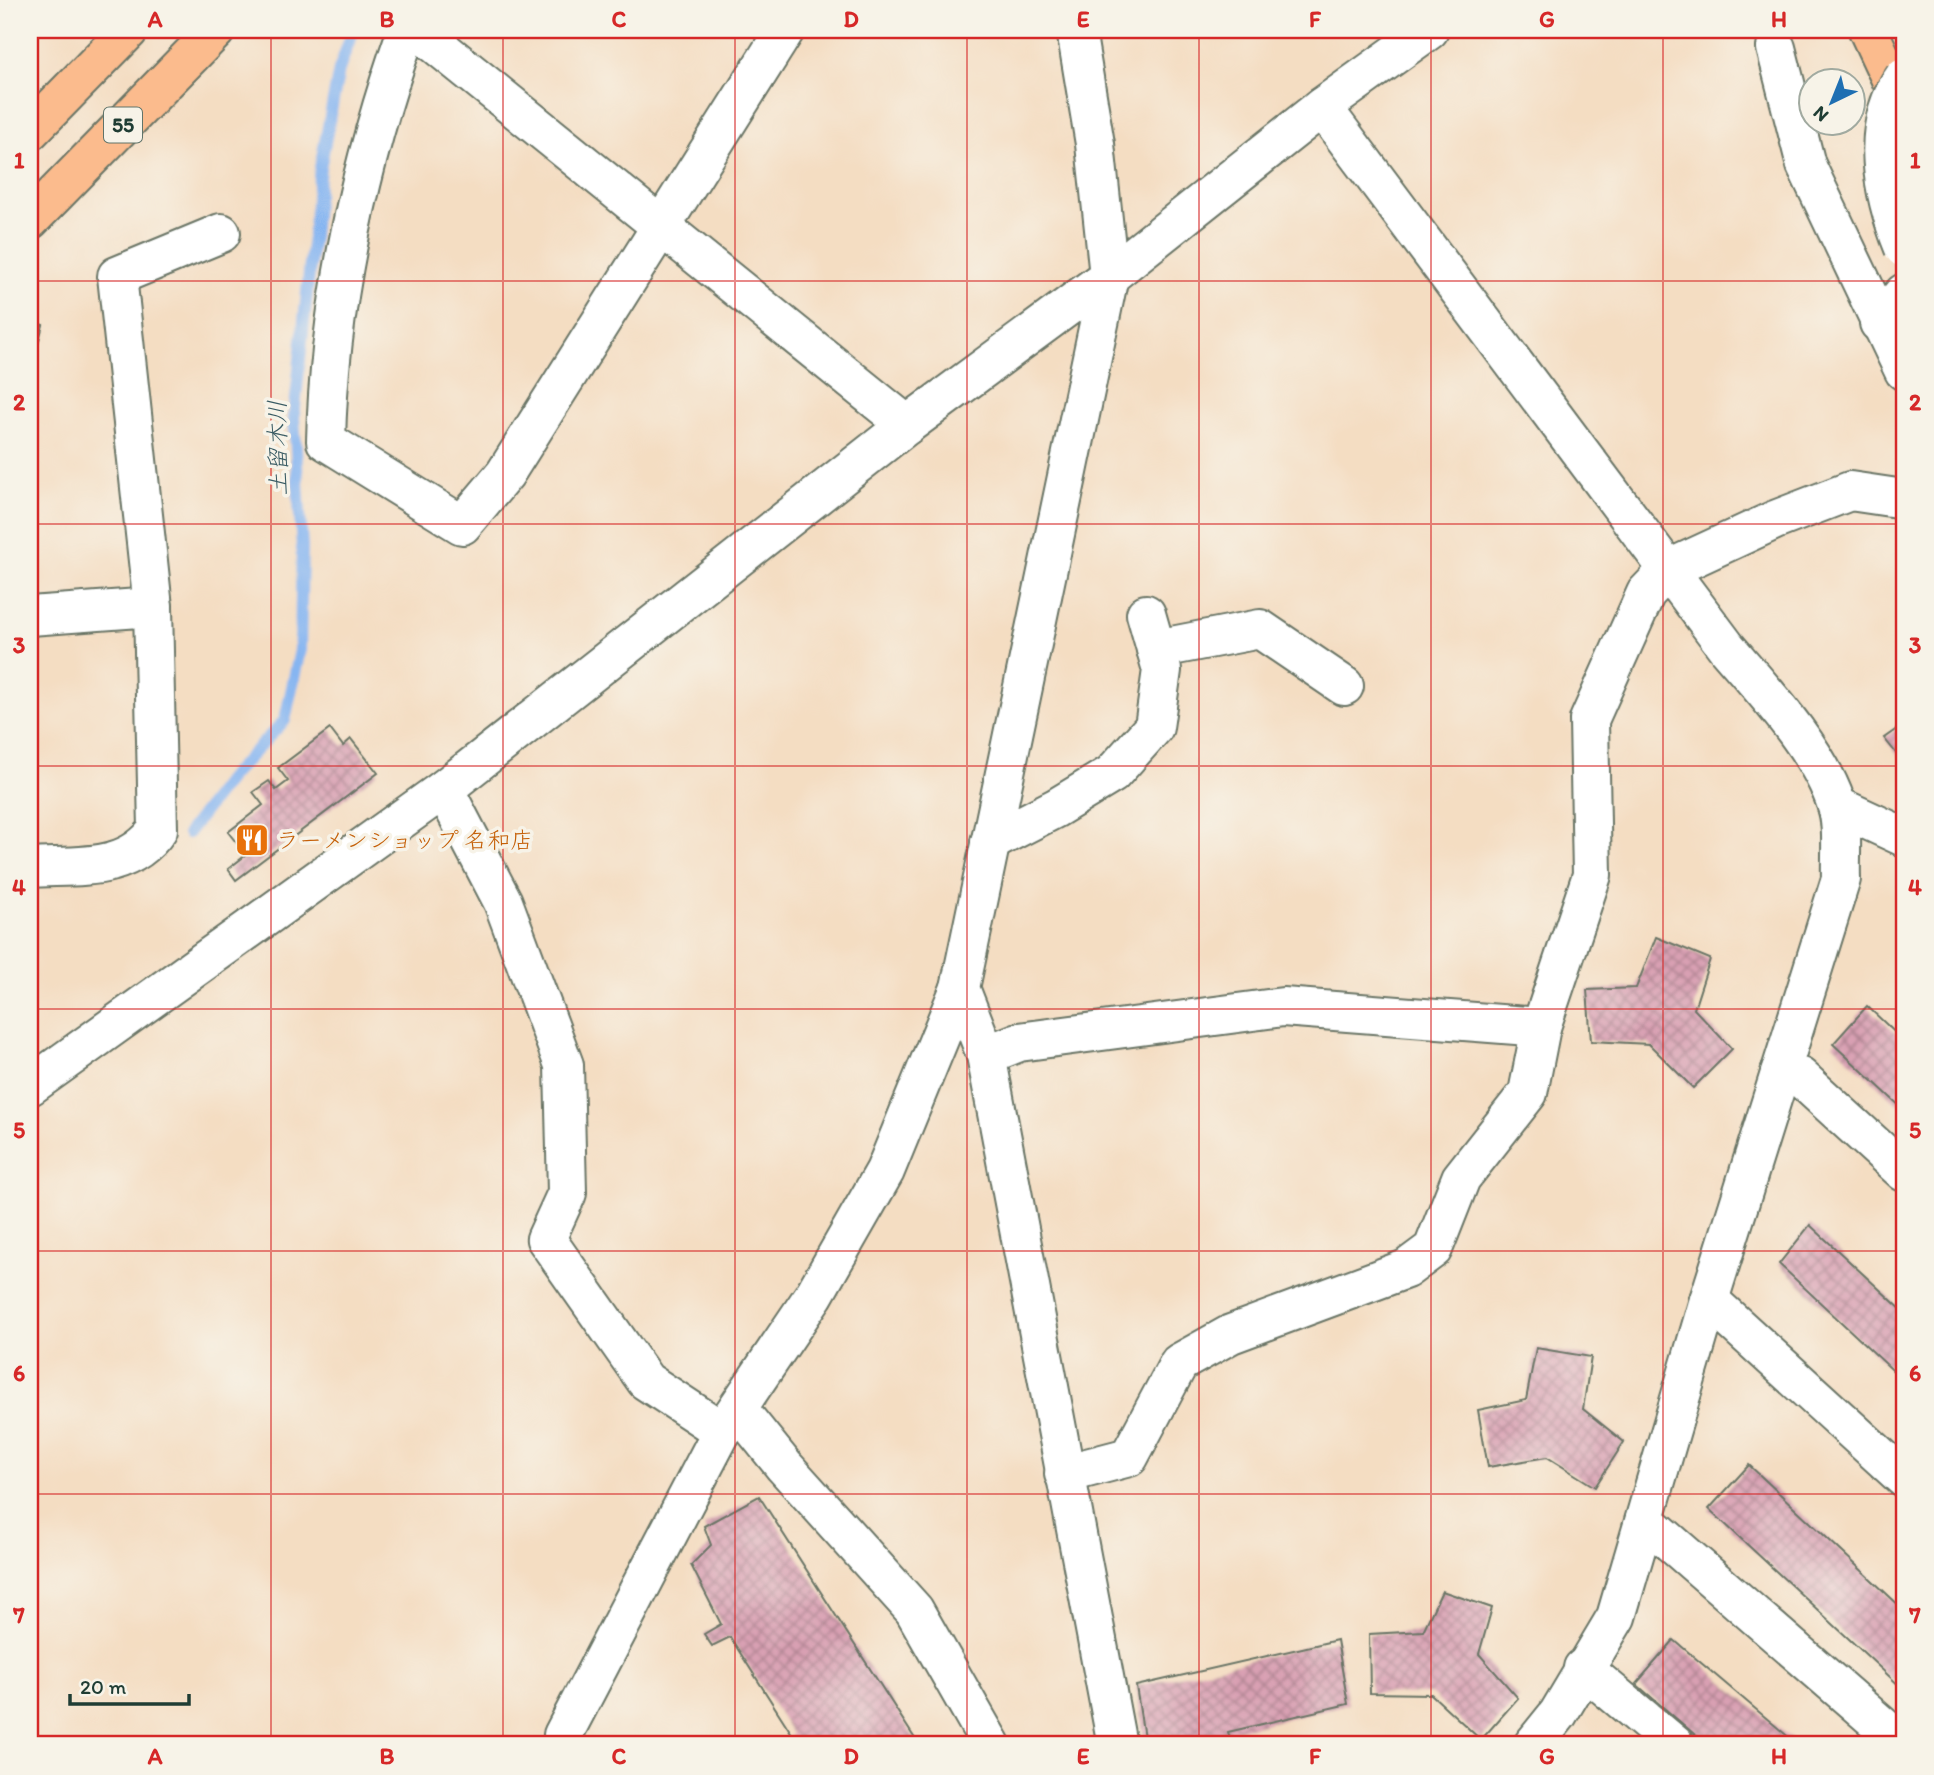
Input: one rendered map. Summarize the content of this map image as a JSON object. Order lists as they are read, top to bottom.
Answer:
{
  "streets": {
    "main road": ["55"]
  },
  "water": ["土留木川"],
  "places": {
    "restaurant": ["ラーメンショップ 名和店"]
  },
  "scale_bar": "20 m",
  "north": "bottom left",
  "grid": {
    "columns": [
      "A",
      "B",
      "C",
      "D",
      "E",
      "F",
      "G",
      "H"
    ],
    "rows": [
      "1",
      "2",
      "3",
      "4",
      "5",
      "6",
      "7"
    ]
  }
}
